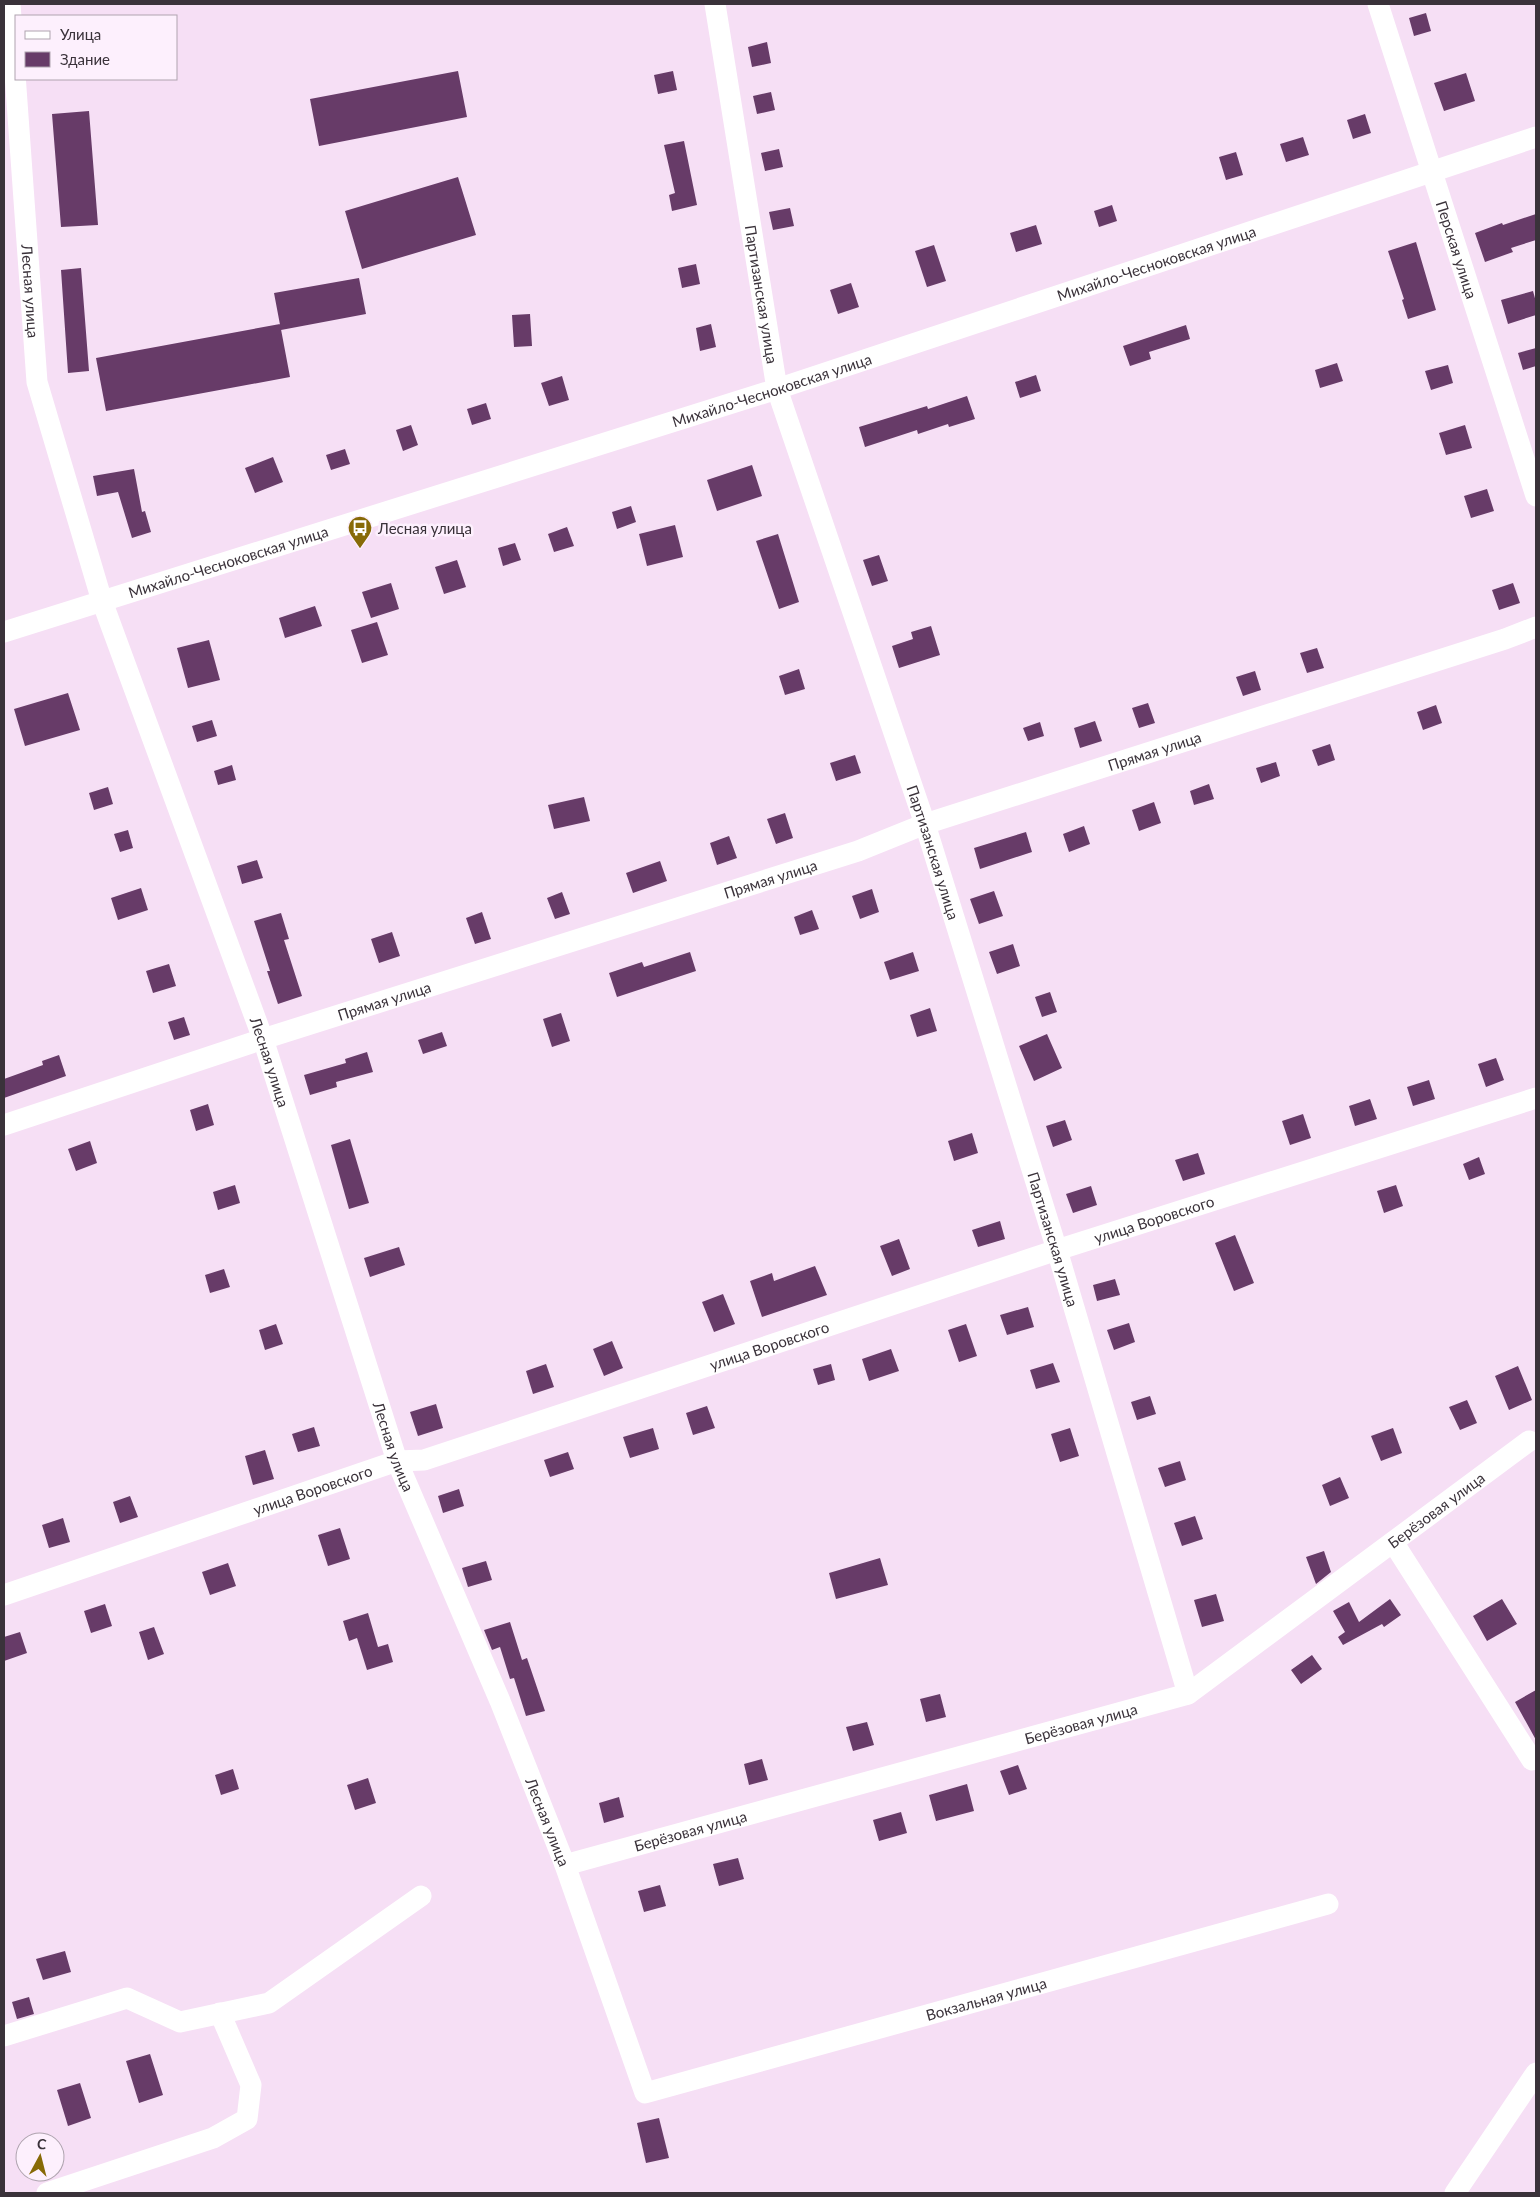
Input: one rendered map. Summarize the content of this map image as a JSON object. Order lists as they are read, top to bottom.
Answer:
{
  "streets": {
    "street": [
      "Перская улица",
      "Михайло-Чесноковская улица",
      "Лесная улица",
      "Партизанская улица",
      "Прямая улица",
      "улица Воровского",
      "Берёзовая улица",
      "Вокзальная улица"
    ]
  },
  "crossings": [
    ["Перская улица", "Михайло-Чесноковская улица"],
    ["Михайло-Чесноковская улица", "Лесная улица"],
    ["Михайло-Чесноковская улица", "Партизанская улица"],
    ["Лесная улица", "Прямая улица"],
    ["Лесная улица", "улица Воровского"],
    ["Лесная улица", "Берёзовая улица"],
    ["Лесная улица", "Вокзальная улица"],
    ["Партизанская улица", "Прямая улица"],
    ["Партизанская улица", "улица Воровского"],
    ["Партизанская улица", "Берёзовая улица"]
  ],
  "places": {
    "bus stop": ["Лесная улица"]
  },
  "legend": ["Улица", "Здание"],
  "north": "top"
}
